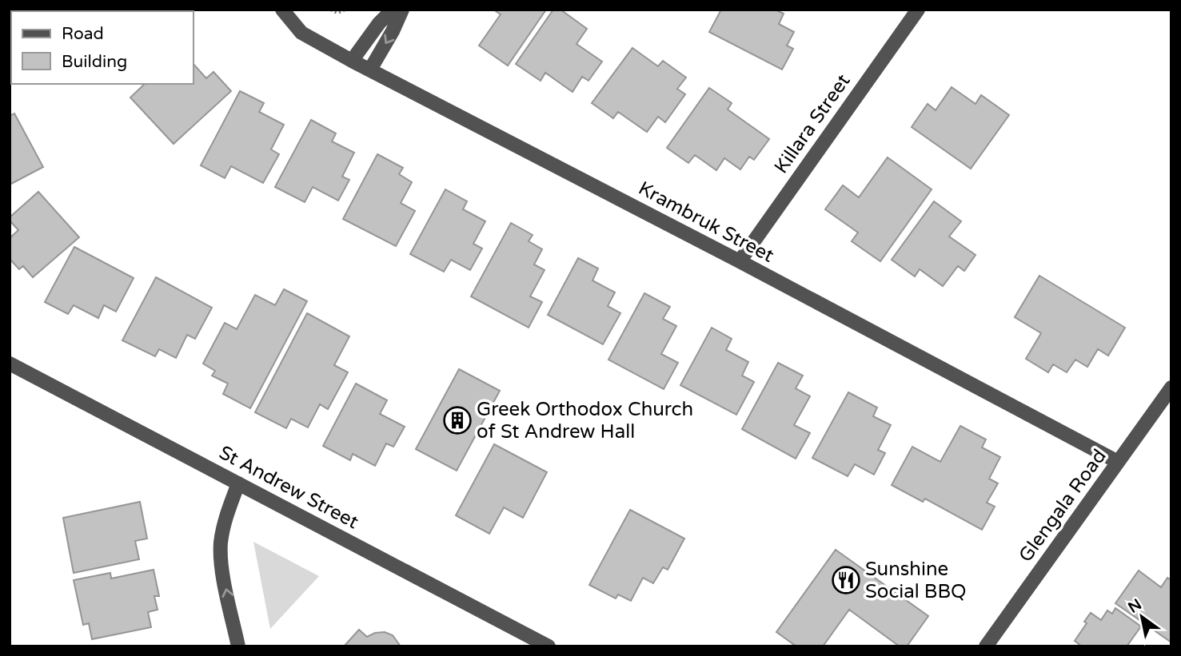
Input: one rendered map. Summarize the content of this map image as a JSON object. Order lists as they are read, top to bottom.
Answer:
{
  "streets": {
    "street": [
      "Killara Street",
      "Krambruk Street",
      "St Andrew Street",
      "Glengala Road"
    ]
  },
  "crossings": [
    ["Killara Street", "Krambruk Street"],
    ["Krambruk Street", "Glengala Road"]
  ],
  "places": {
    "building": ["Greek Orthodox Church of St Andrew Hall"],
    "restaurant": ["Sunshine Social BBQ"]
  },
  "legend": ["Road", "Building"],
  "north": "top left"
}
